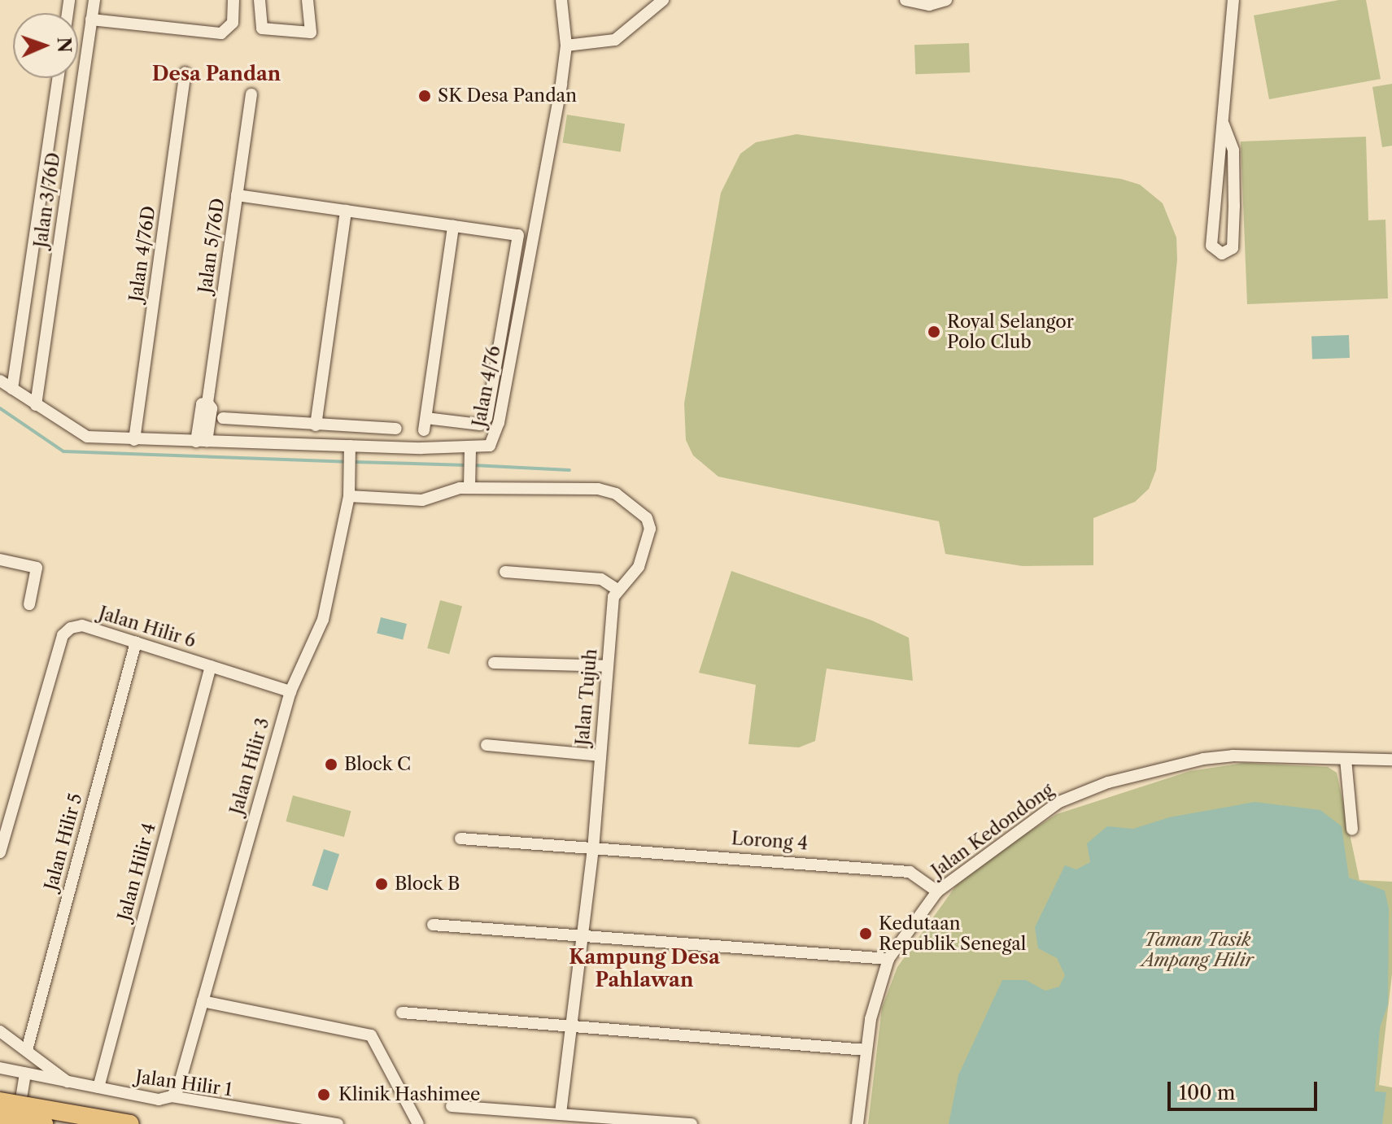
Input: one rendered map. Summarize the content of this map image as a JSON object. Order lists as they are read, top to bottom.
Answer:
{
  "streets": {
    "street": [
      "Jalan 3/76D",
      "Jalan 5/76D",
      "Jalan 4/76D",
      "Jalan 4/76",
      "Jalan Hilir 6",
      "Jalan Tujuh",
      "Jalan Hilir 3",
      "Jalan Kedondong",
      "Lorong 4",
      "Jalan Hilir 5",
      "Jalan Hilir 4",
      "Jalan Hilir 1"
    ]
  },
  "crossings": [
    ["Jalan 3/76D", "Jalan 4/76"],
    ["Jalan 5/76D", "Jalan 4/76"],
    ["Jalan 4/76D", "Jalan 4/76"],
    ["Jalan 4/76", "Jalan Hilir 3"],
    ["Jalan Hilir 6", "Jalan Hilir 3"],
    ["Jalan Hilir 6", "Jalan Hilir 5"],
    ["Jalan Hilir 6", "Jalan Hilir 4"],
    ["Jalan Tujuh", "Lorong 4"],
    ["Jalan Hilir 3", "Jalan Hilir 1"],
    ["Jalan Kedondong", "Lorong 4"],
    ["Jalan Hilir 4", "Jalan Hilir 1"]
  ],
  "districts": ["Desa Pandan", "Kampung Desa Pahlawan"],
  "parks": ["Taman Tasik Ampang Hilir"],
  "places": [
    "SK Desa Pandan",
    "Royal Selangor Polo Club",
    "Block C",
    "Block B",
    "Kedutaan Republik Senegal",
    "Klinik Hashimee"
  ],
  "scale_bar": "100 m",
  "north": "right"
}
